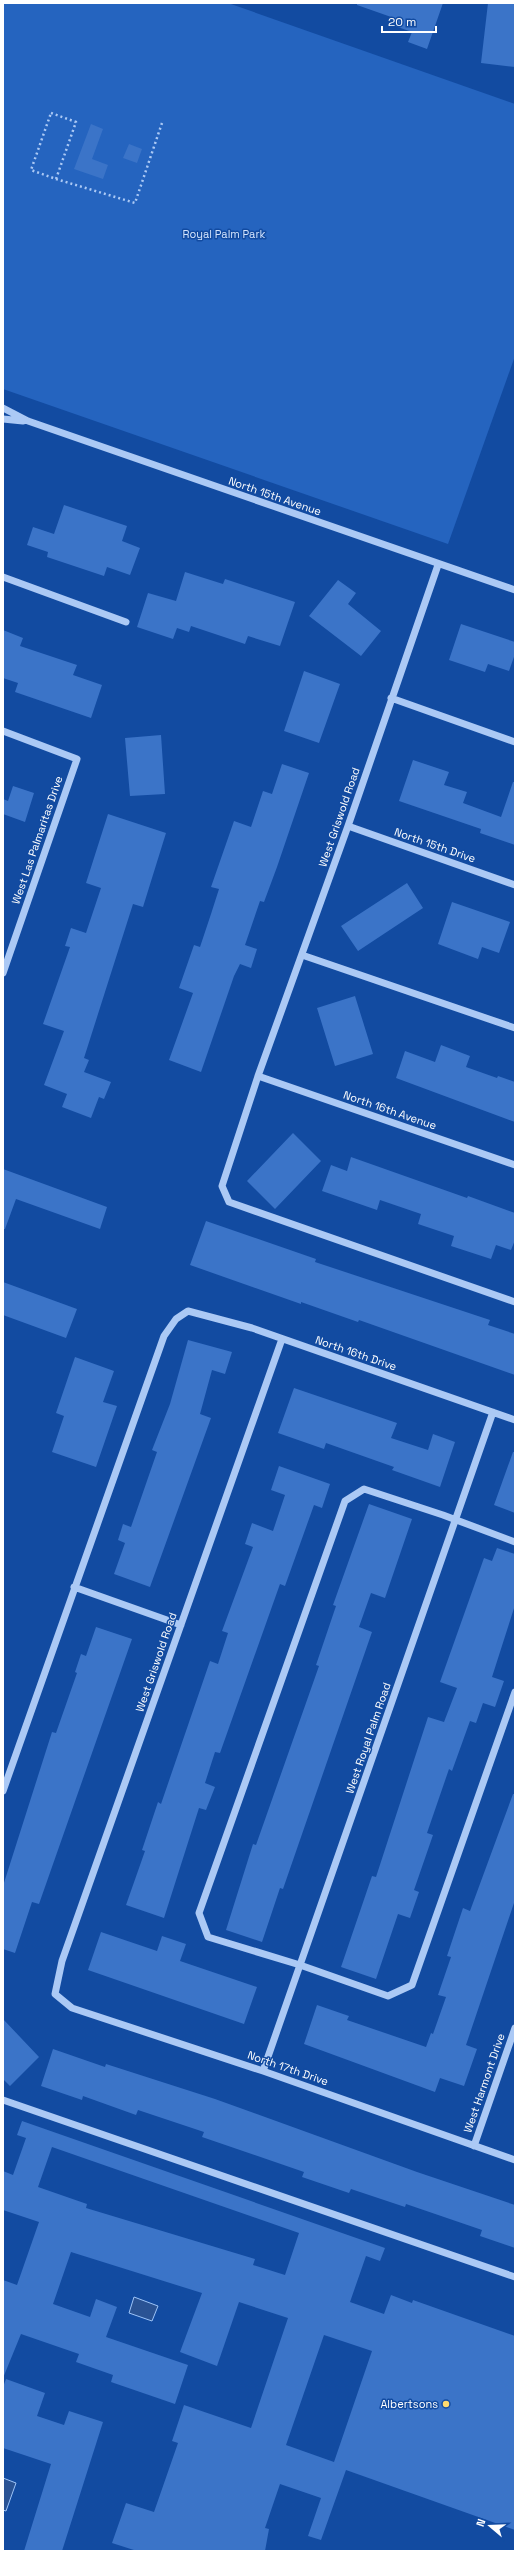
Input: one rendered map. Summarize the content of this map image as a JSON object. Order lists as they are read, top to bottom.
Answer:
{
  "streets": {
    "street": [
      "North 15th Avenue",
      "West Griswold Road",
      "West Las Palmaritas Drive",
      "North 15th Drive",
      "North 16th Avenue",
      "North 16th Drive",
      "West Royal Palm Road",
      "North 17th Drive",
      "West Harmont Drive"
    ]
  },
  "crossings": [
    ["North 15th Avenue", "West Griswold Road"],
    ["West Griswold Road", "North 15th Drive"],
    ["West Griswold Road", "North 16th Avenue"],
    ["West Griswold Road", "North 16th Drive"],
    ["West Griswold Road", "North 17th Drive"],
    ["North 16th Drive", "West Royal Palm Road"],
    ["West Royal Palm Road", "North 17th Drive"],
    ["North 17th Drive", "West Harmont Drive"]
  ],
  "parks": ["Royal Palm Park"],
  "places": ["Albertsons"],
  "scale_bar": "20 m",
  "north": "left"
}
